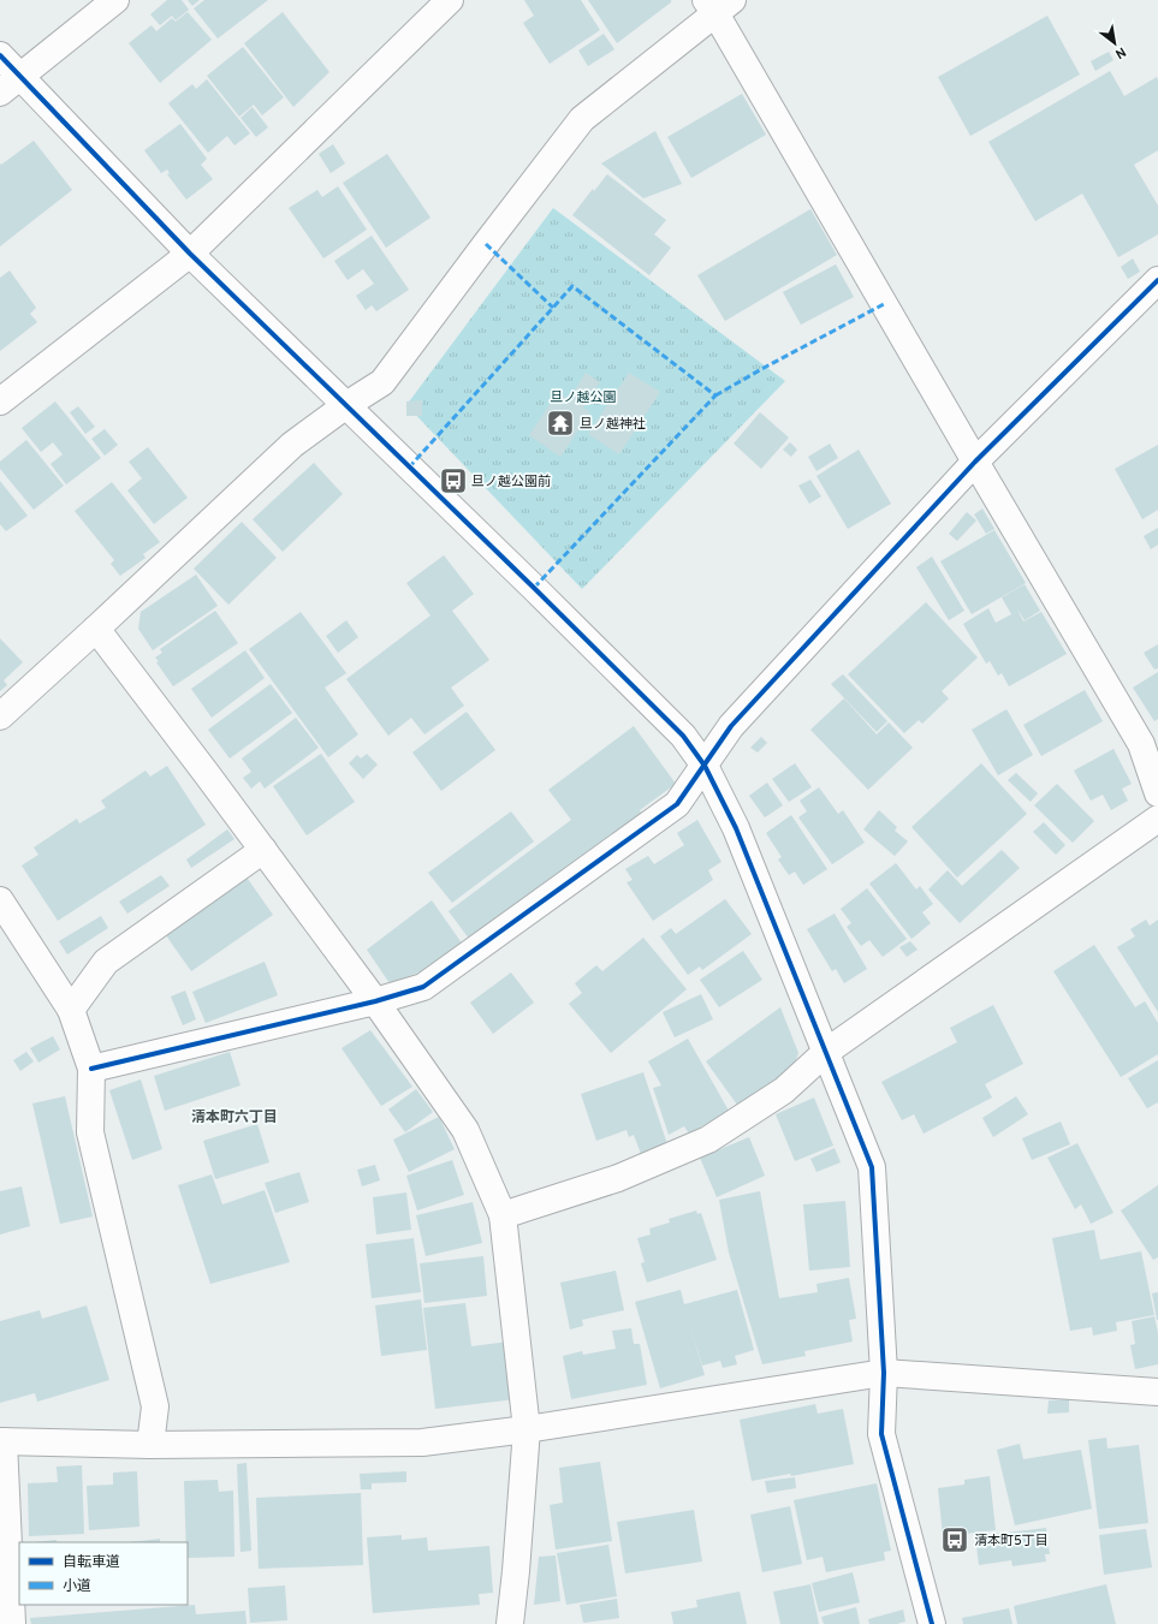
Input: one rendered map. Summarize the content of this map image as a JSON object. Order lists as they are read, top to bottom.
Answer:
{
  "districts": ["清本町六丁目"],
  "parks": ["旦ノ越公園"],
  "places": {
    "temple": ["旦ノ越神社"],
    "bus stop": ["旦ノ越公園前", "清本町5丁目"]
  },
  "legend": ["自転車道", "小道"],
  "north": "bottom right"
}
